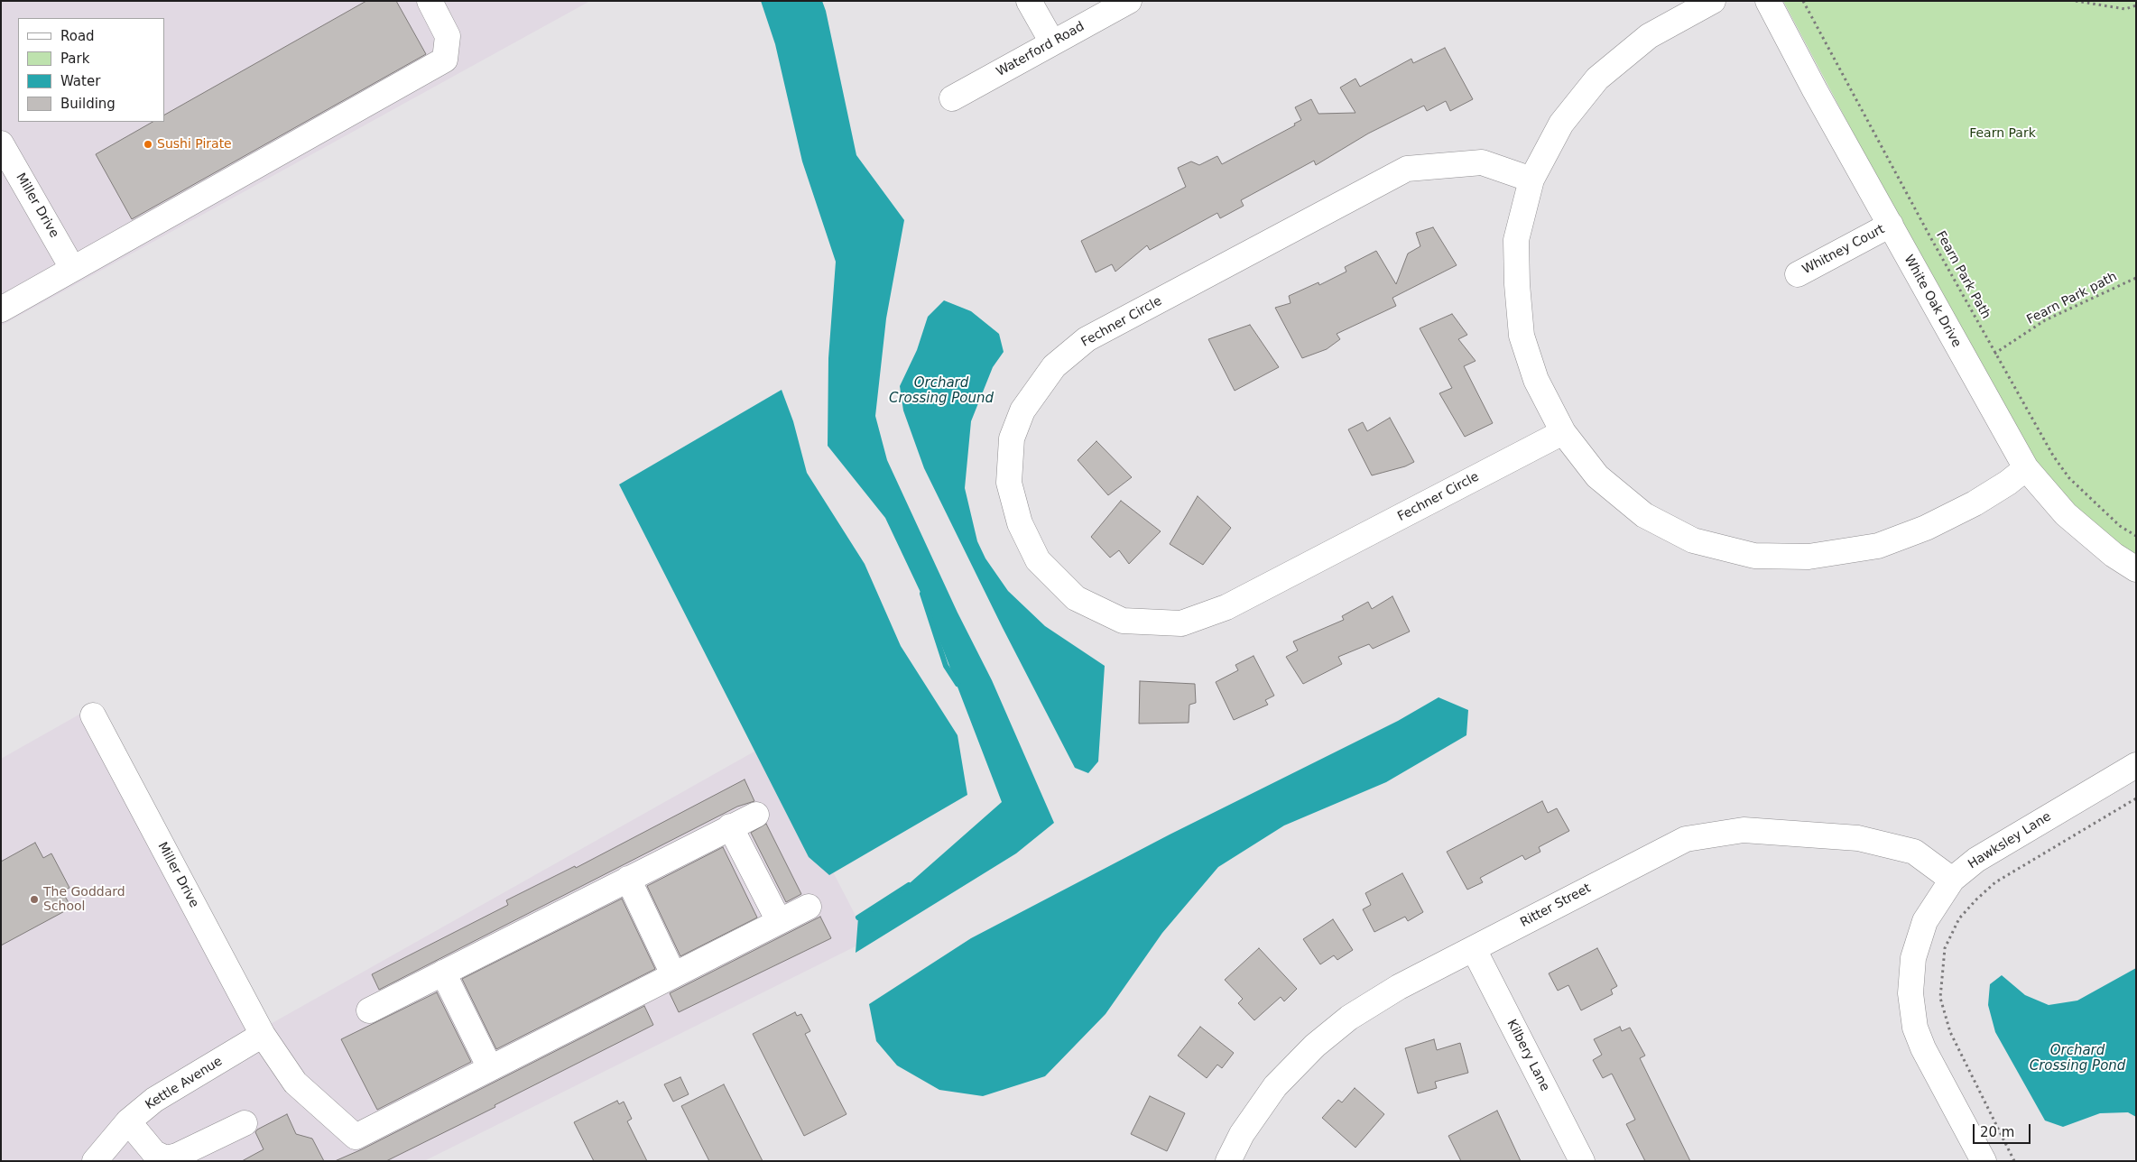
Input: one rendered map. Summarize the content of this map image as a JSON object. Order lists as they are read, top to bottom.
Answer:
{
  "streets": {
    "street": [
      "Waterford Road",
      "Miller Drive",
      "Whitney Court",
      "White Oak Drive",
      "Fechner Circle",
      "Hawksley Lane",
      "Ritter Street",
      "Kilbery Lane",
      "Kettle Avenue"
    ],
    "path": ["Fearn Park Path", "Fearn Park path"]
  },
  "crossings": [
    ["Miller Drive", "Kettle Avenue"],
    ["Whitney Court", "White Oak Drive"],
    ["Fearn Park Path", "Fearn Park path"],
    ["Hawksley Lane", "Ritter Street"],
    ["Ritter Street", "Kilbery Lane"]
  ],
  "water": ["Orchard Crossing Pound", "Orchard Crossing Pond"],
  "parks": ["Fearn Park"],
  "places": ["Sushi Pirate", "The Goddard School"],
  "legend": [
    "Road",
    "Park",
    "Water",
    "Building"
  ],
  "scale_bar": "20 m"
}
